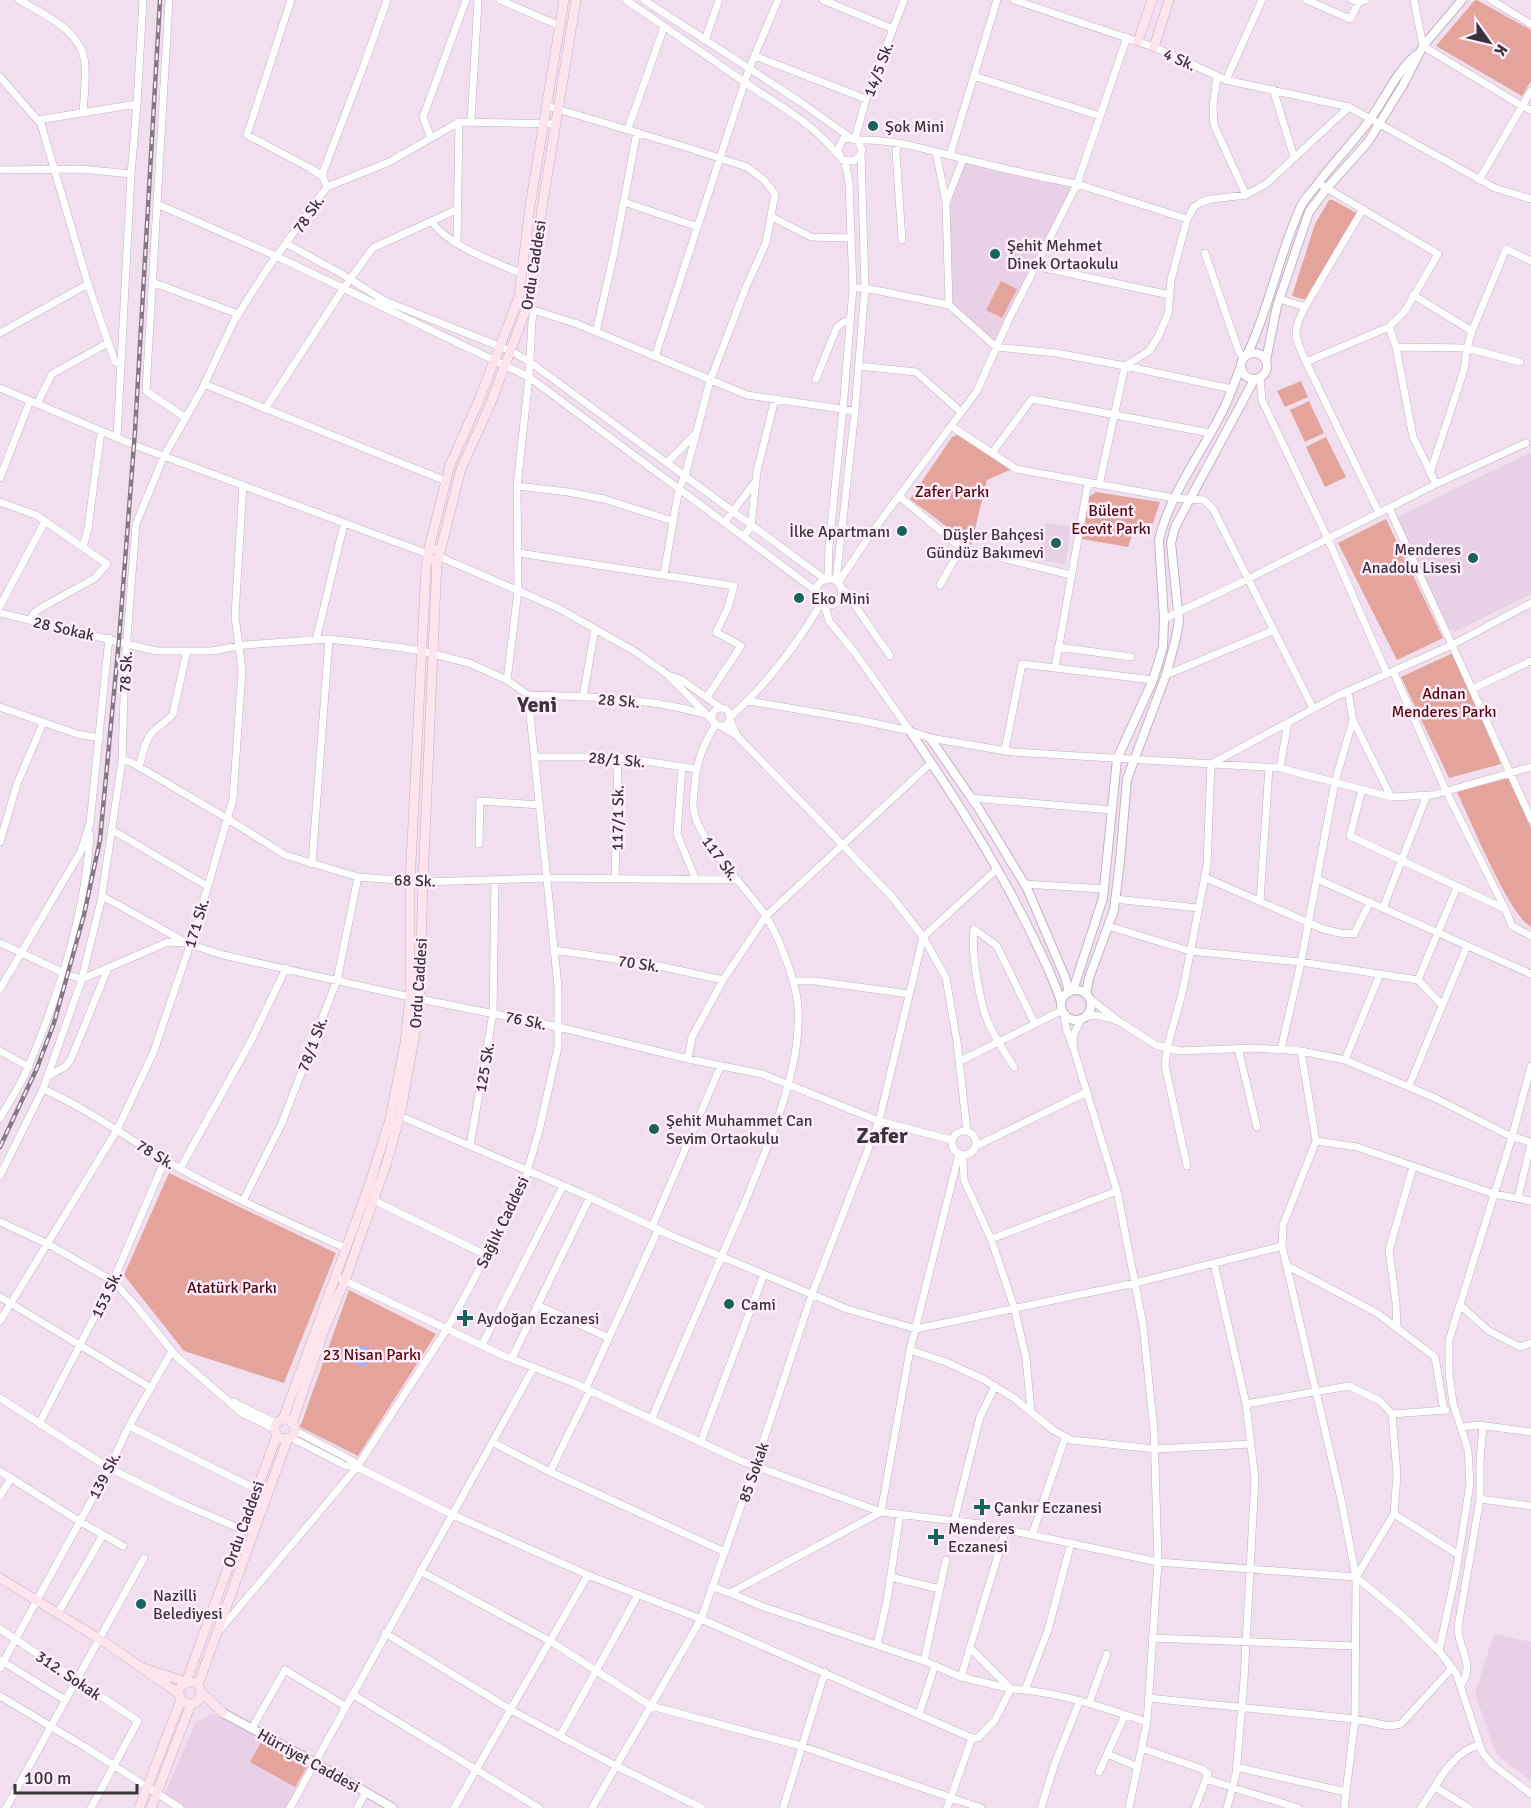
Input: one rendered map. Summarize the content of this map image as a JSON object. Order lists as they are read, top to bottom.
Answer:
{
  "streets": {
    "main road": ["Ordu Caddesi", "Hürriyet Caddesi"],
    "street": [
      "4 Sk.",
      "14/5 Sk.",
      "78 Sk.",
      "28 Sokak",
      "28 Sk.",
      "28/1 Sk.",
      "117/1 Sk.",
      "117 Sk.",
      "68 Sk.",
      "171 Sk.",
      "70 Sk.",
      "76 Sk.",
      "78/1 Sk.",
      "125 Sk.",
      "Sağlık Caddesi",
      "153 Sk.",
      "85 Sokak",
      "139 Sk.",
      "312. Sokak"
    ]
  },
  "crossings": [
    ["78 Sk.", "Ordu Caddesi"],
    ["78 Sk.", "28 Sokak"],
    ["78 Sk.", "68 Sk."],
    ["78 Sk.", "171 Sk."],
    ["78 Sk.", "76 Sk."],
    ["78 Sk.", "78/1 Sk."],
    ["78 Sk.", "153 Sk."],
    ["Ordu Caddesi", "28 Sokak"],
    ["Ordu Caddesi", "68 Sk."],
    ["Ordu Caddesi", "76 Sk."],
    ["Ordu Caddesi", "Sağlık Caddesi"],
    ["Ordu Caddesi", "Hürriyet Caddesi"],
    ["28 Sokak", "28 Sk."],
    ["28 Sokak", "171 Sk."],
    ["28 Sokak", "Sağlık Caddesi"],
    ["28 Sk.", "117 Sk."],
    ["28 Sk.", "Sağlık Caddesi"],
    ["28/1 Sk.", "117/1 Sk."],
    ["28/1 Sk.", "117 Sk."],
    ["28/1 Sk.", "Sağlık Caddesi"],
    ["117/1 Sk.", "68 Sk."],
    ["117 Sk.", "68 Sk."],
    ["117 Sk.", "76 Sk."],
    ["68 Sk.", "171 Sk."],
    ["68 Sk.", "78/1 Sk."],
    ["68 Sk.", "125 Sk."],
    ["68 Sk.", "Sağlık Caddesi"],
    ["171 Sk.", "76 Sk."],
    ["70 Sk.", "Sağlık Caddesi"],
    ["76 Sk.", "78/1 Sk."],
    ["76 Sk.", "125 Sk."],
    ["76 Sk.", "Sağlık Caddesi"],
    ["76 Sk.", "85 Sokak"],
    ["139 Sk.", "312. Sokak"]
  ],
  "districts": ["Yeni", "Zafer"],
  "parks": [
    "Zafer Parkı",
    "Bülent Ecevit Parkı",
    "Adnan Menderes Parkı",
    "Atatürk Parkı",
    "23 Nisan Parkı"
  ],
  "places": {
    "other": [
      "Şok Mini",
      "Şehit Mehmet Dinek Ortaokulu",
      "İlke Apartmanı",
      "Düşler Bahçesi Gündüz Bakımevi",
      "Menderes Anadolu Lisesi",
      "Eko Mini",
      "Şehit Muhammet Can Sevim Ortaokulu",
      "Cami",
      "Nazilli Belediyesi"
    ],
    "health": ["Aydoğan Eczanesi", "Çankır Eczanesi", "Menderes Eczanesi"]
  },
  "scale_bar": "100 m",
  "north": "bottom right"
}
